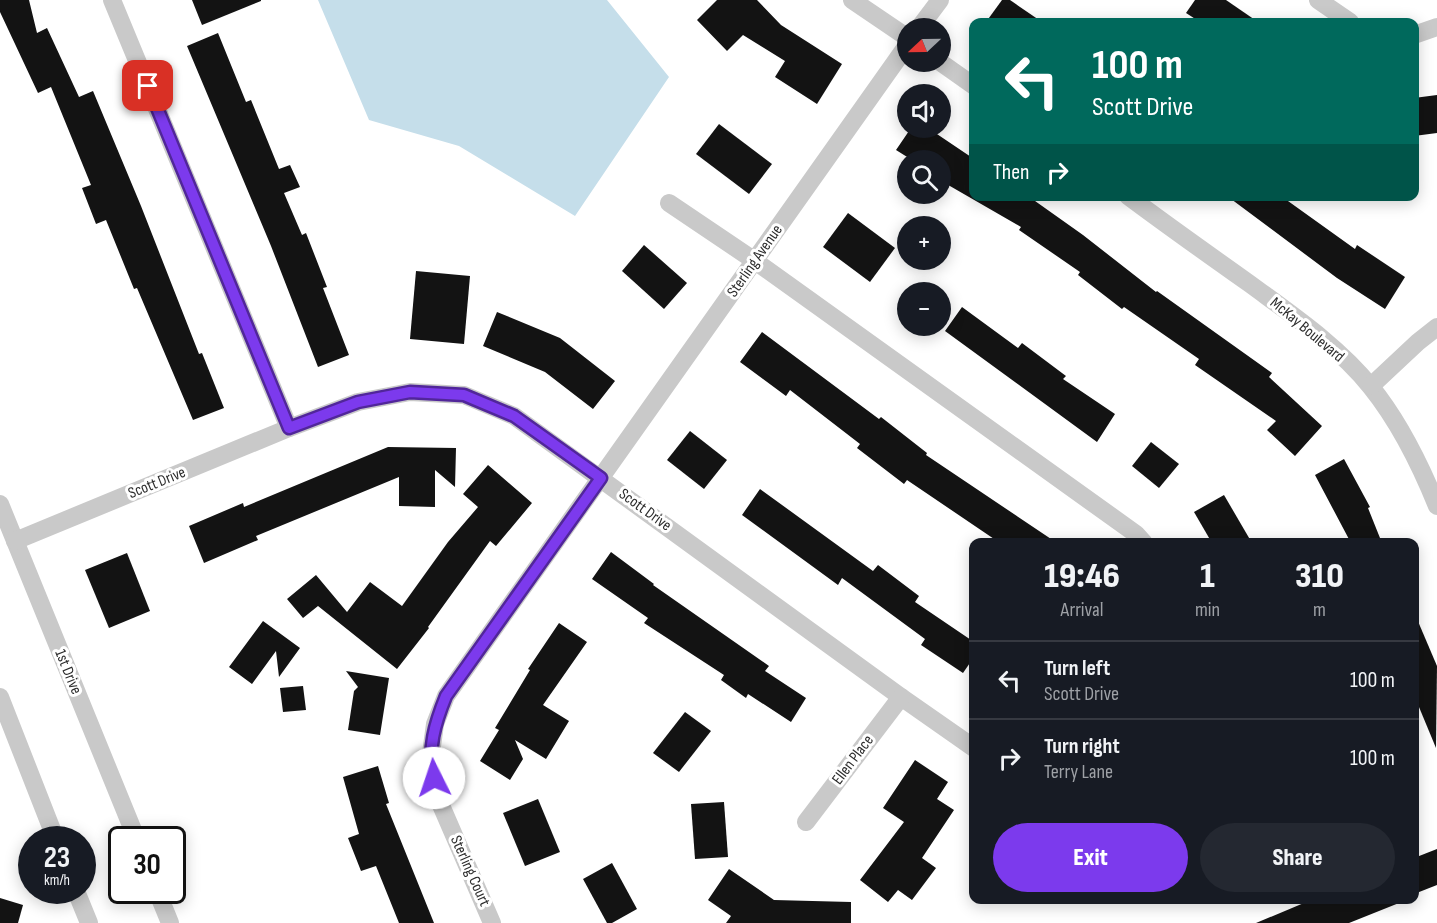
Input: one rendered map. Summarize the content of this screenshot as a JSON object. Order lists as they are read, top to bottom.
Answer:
{
  "streets": {
    "street": [
      "Sterling Avenue",
      "McKay Boulevard",
      "Scott Drive",
      "1st Drive",
      "Ellen Place",
      "Sterling Court"
    ]
  },
  "crossings": [
    ["Sterling Avenue", "Scott Drive"],
    ["Sterling Avenue", "Sterling Court"],
    ["Scott Drive", "1st Drive"],
    ["Scott Drive", "Ellen Place"],
    ["Scott Drive", "Sterling Court"]
  ],
  "north": "left",
  "page": {
    "map_buttons": ["+", "−"],
    "turn": ["100 m", "Scott Drive"],
    "then": "Then",
    "eta": [
      "19:46",
      "Arrival",
      "1",
      "min",
      "310",
      "m"
    ],
    "list": [
      {
        "name": "Turn left",
        "note": "Scott Drive",
        "value": "100 m"
      },
      {
        "name": "Turn right",
        "note": "Terry Lane",
        "value": "100 m"
      }
    ],
    "buttons": ["Exit", "Share"],
    "speed": "23 km/h",
    "limit": "30"
  }
}
